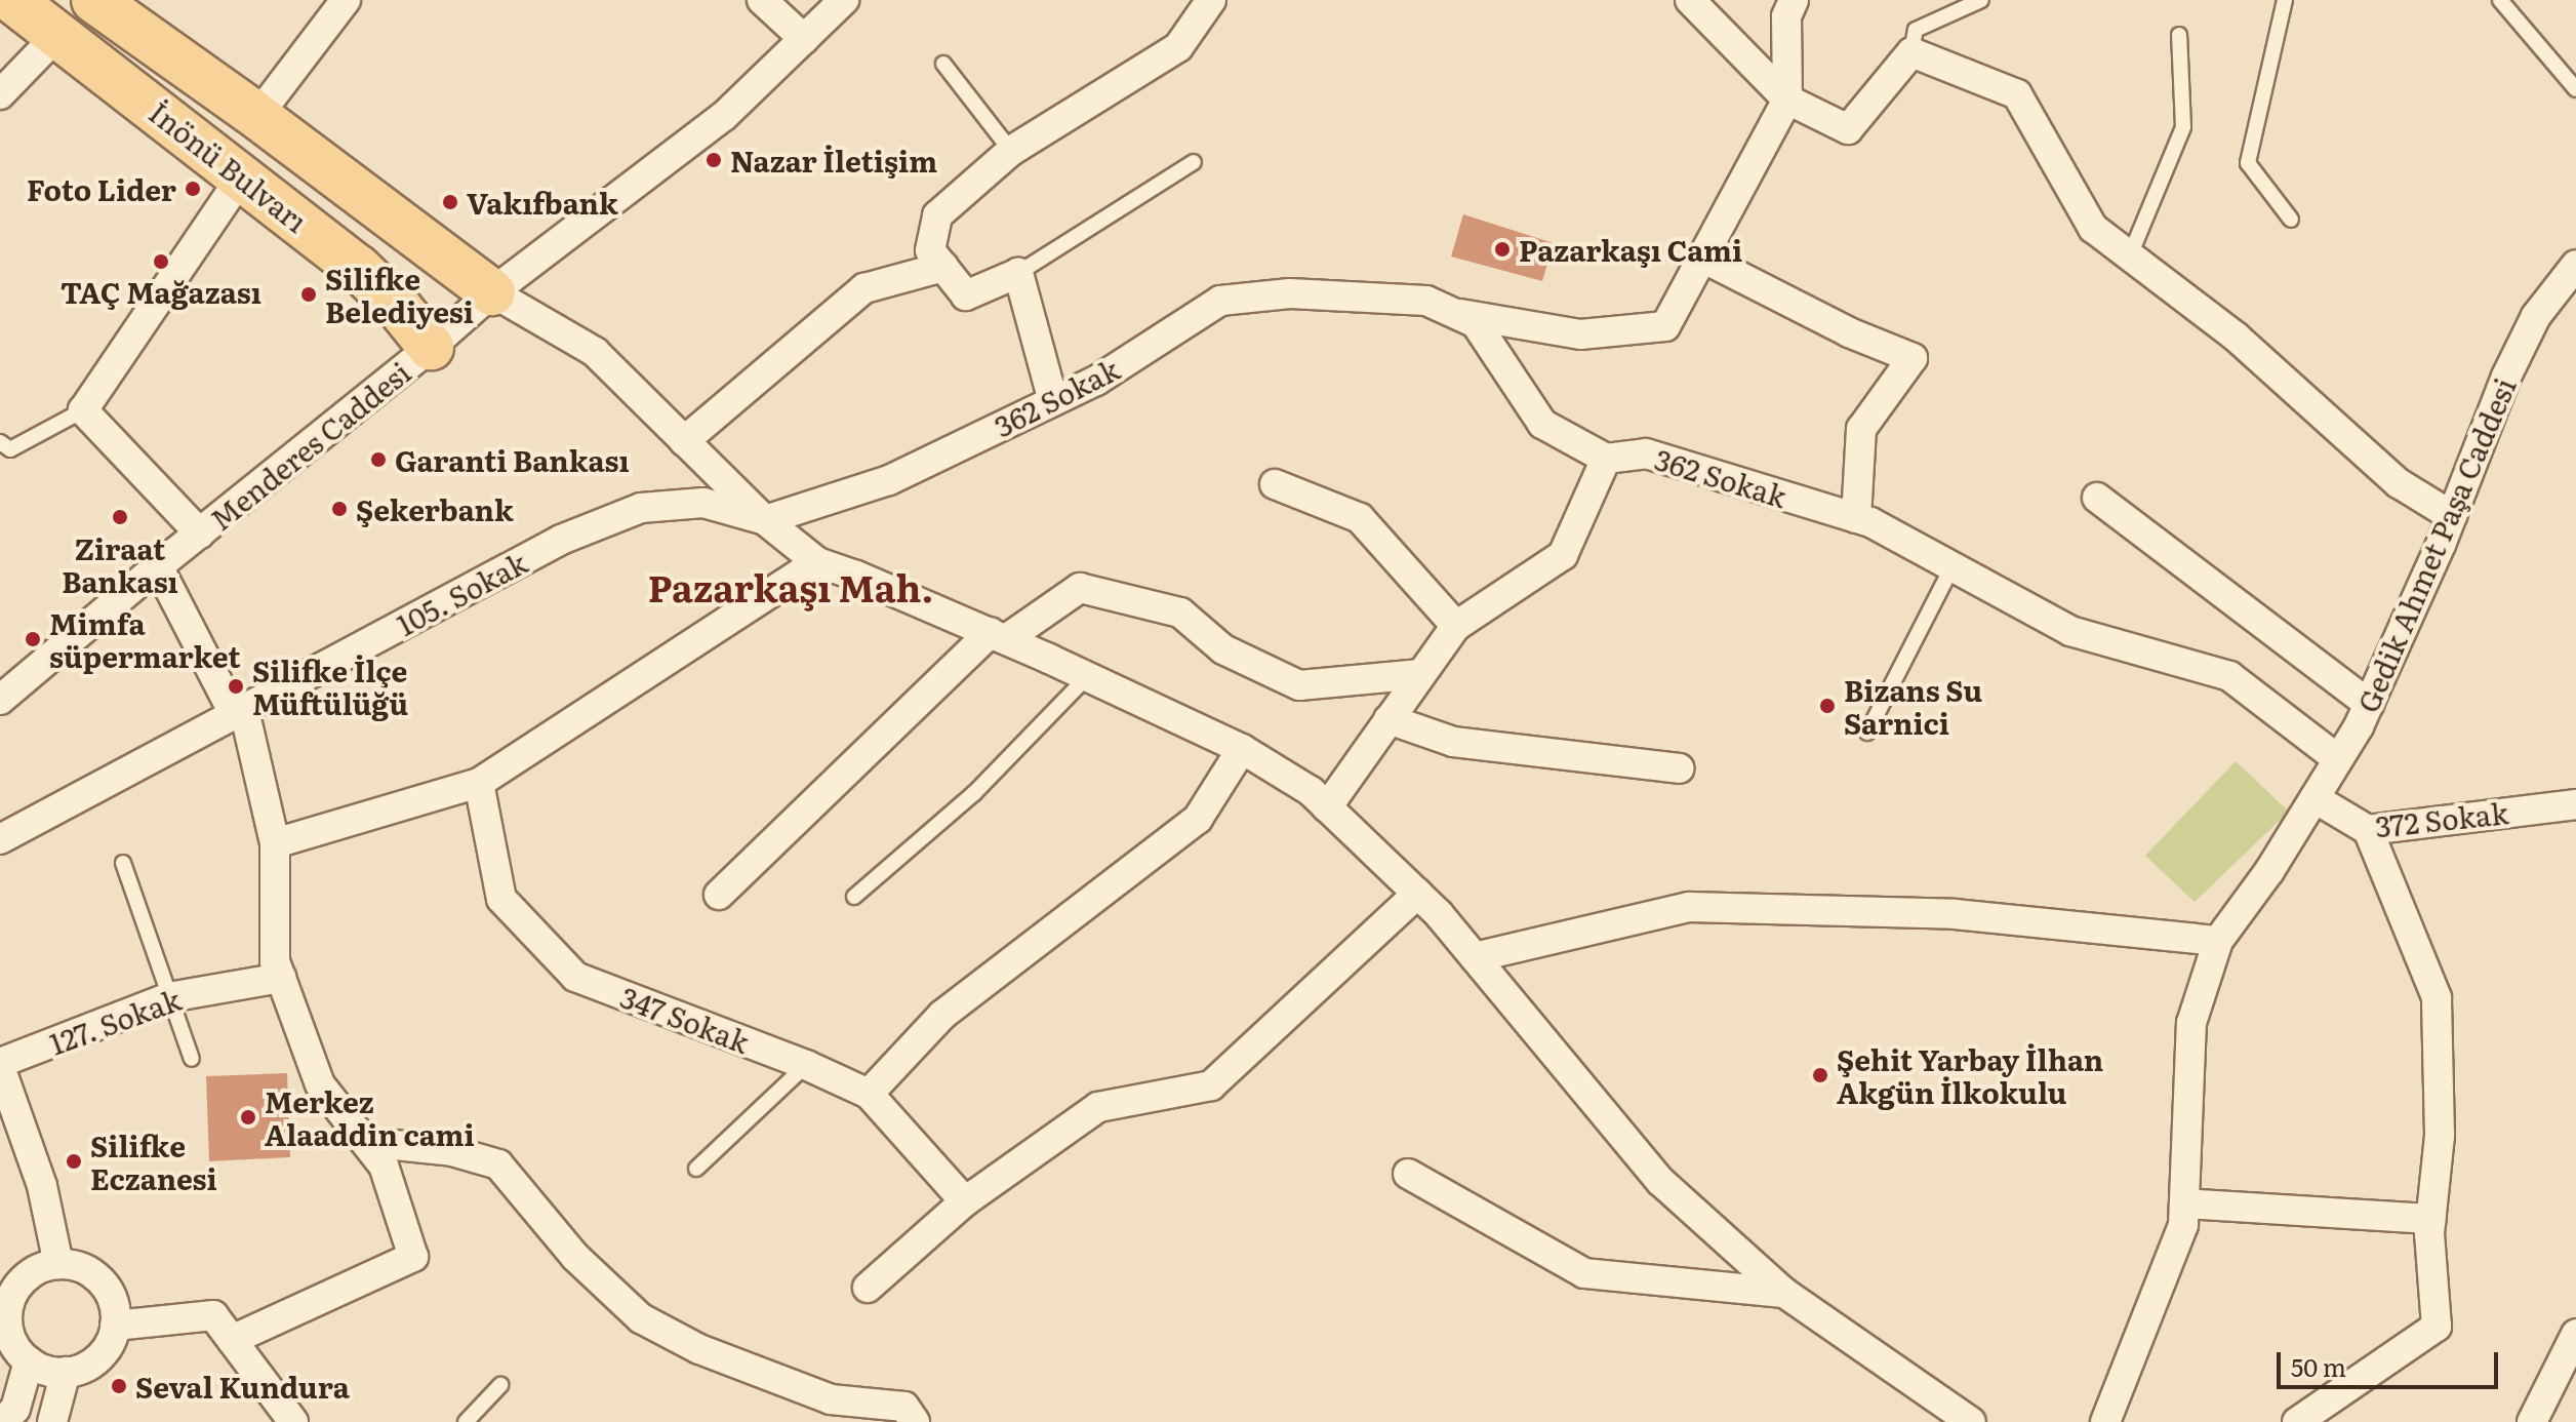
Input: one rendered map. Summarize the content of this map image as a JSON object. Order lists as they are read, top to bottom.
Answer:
{
  "streets": {
    "main road": ["İnönü Bulvarı"],
    "street": [
      "362 Sokak",
      "Menderes Caddesi",
      "Gedik Ahmet Paşa Caddesi",
      "105. Sokak",
      "372 Sokak",
      "347 Sokak",
      "127. Sokak"
    ]
  },
  "crossings": [
    ["İnönü Bulvarı", "Menderes Caddesi"],
    ["362 Sokak", "Gedik Ahmet Paşa Caddesi"],
    ["362 Sokak", "105. Sokak"],
    ["Gedik Ahmet Paşa Caddesi", "372 Sokak"]
  ],
  "districts": ["Pazarkaşı Mah."],
  "places": [
    "Nazar İletişim",
    "Foto Lider",
    "Vakıfbank",
    "Pazarkaşı Cami",
    "TAÇ Mağazası",
    "Silifke Belediyesi",
    "Garanti Bankası",
    "Şekerbank",
    "Ziraat Bankası",
    "Mimfa süpermarket",
    "Silifke İlçe Müftülüğü",
    "Bizans Su Sarnici",
    "Şehit Yarbay İlhan Akgün İlkokulu",
    "Merkez Alaaddin cami",
    "Silifke Eczanesi",
    "Seval Kundura"
  ],
  "scale_bar": "50 m"
}
